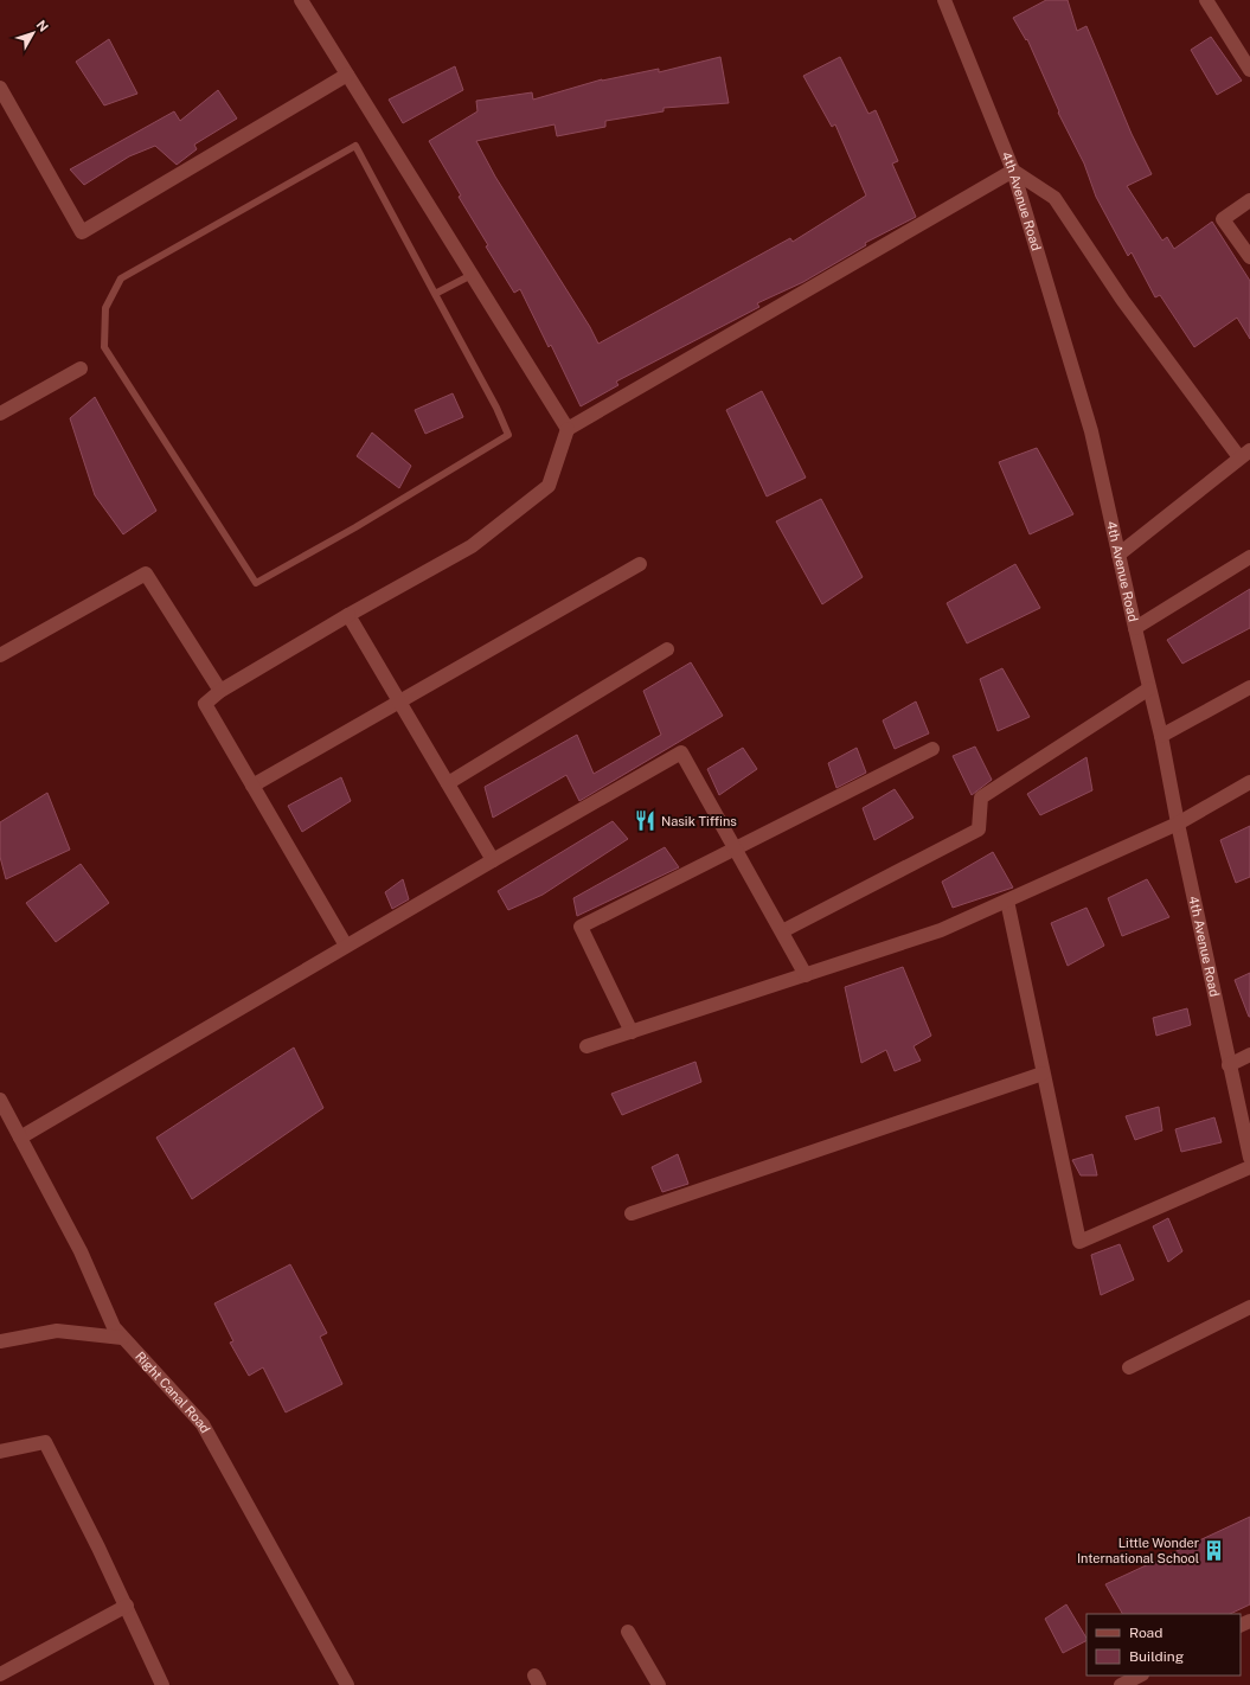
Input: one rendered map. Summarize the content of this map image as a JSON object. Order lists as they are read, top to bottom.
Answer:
{
  "streets": {
    "street": ["4th Avenue Road", "Right Canal Road"]
  },
  "places": {
    "restaurant": ["Nasik Tiffins"],
    "building": ["Little Wonder International School"]
  },
  "legend": ["Road", "Building"],
  "north": "top right"
}
